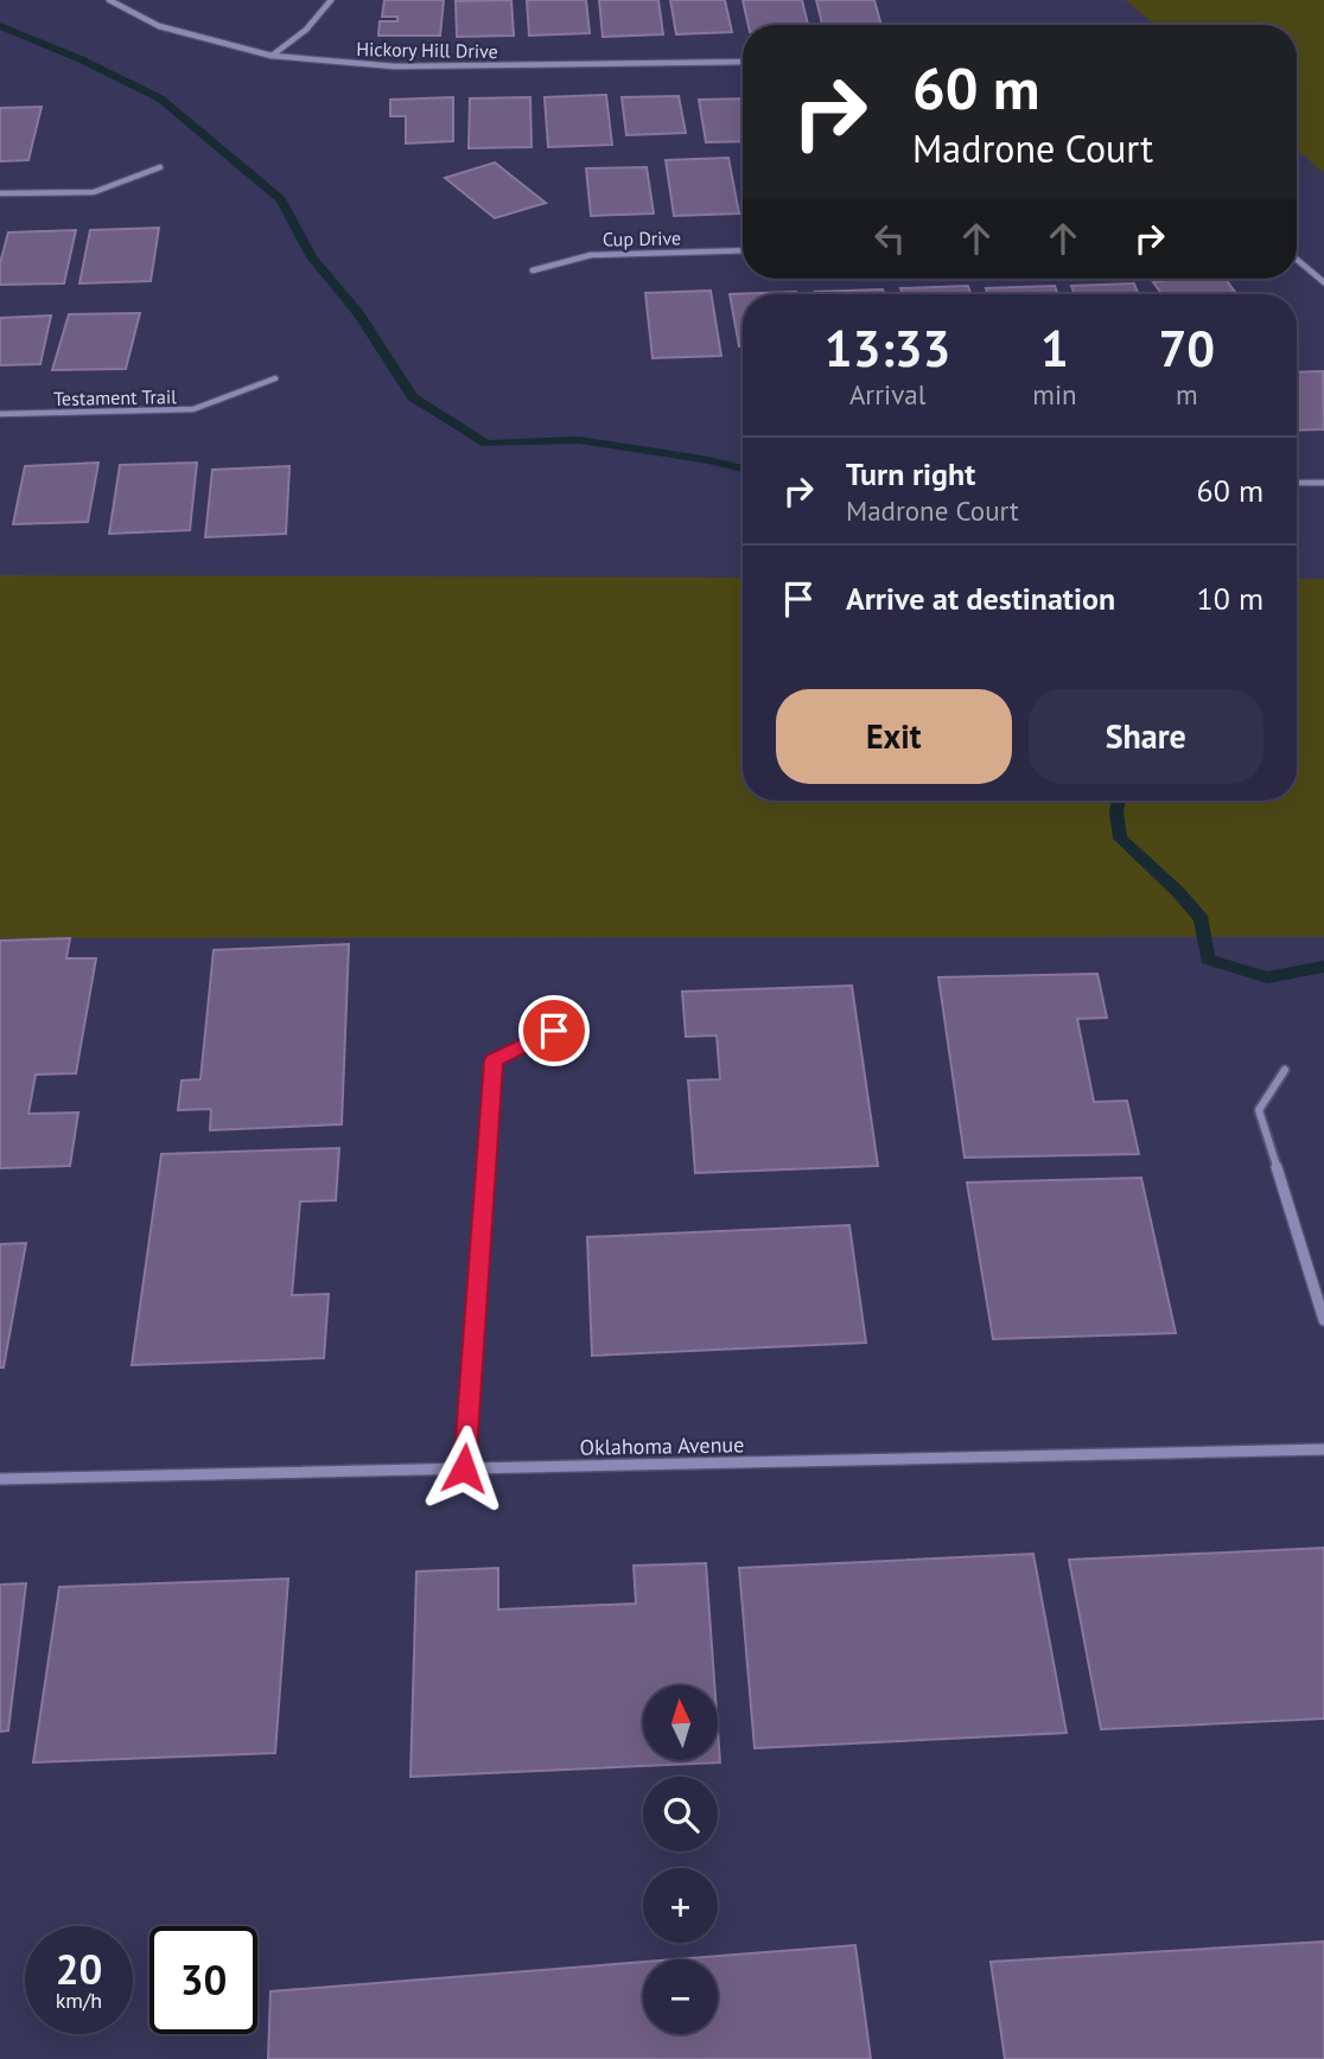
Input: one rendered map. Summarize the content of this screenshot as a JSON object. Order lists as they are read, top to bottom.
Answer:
{
  "streets": {
    "street": [
      "Hickory Hill Drive",
      "Cup Drive",
      "Testament Trail",
      "Oklahoma Avenue"
    ]
  },
  "north": "top",
  "page": {
    "turn": ["60 m", "Madrone Court"],
    "eta": [
      "13:33",
      "Arrival",
      "1",
      "min",
      "70",
      "m"
    ],
    "list": [
      {
        "name": "Turn right",
        "note": "Madrone Court",
        "value": "60 m"
      },
      {
        "name": "Arrive at destination",
        "value": "10 m"
      }
    ],
    "buttons": ["Exit", "Share"],
    "map_buttons": ["+", "−"],
    "speed": "20 km/h",
    "limit": "30"
  }
}
